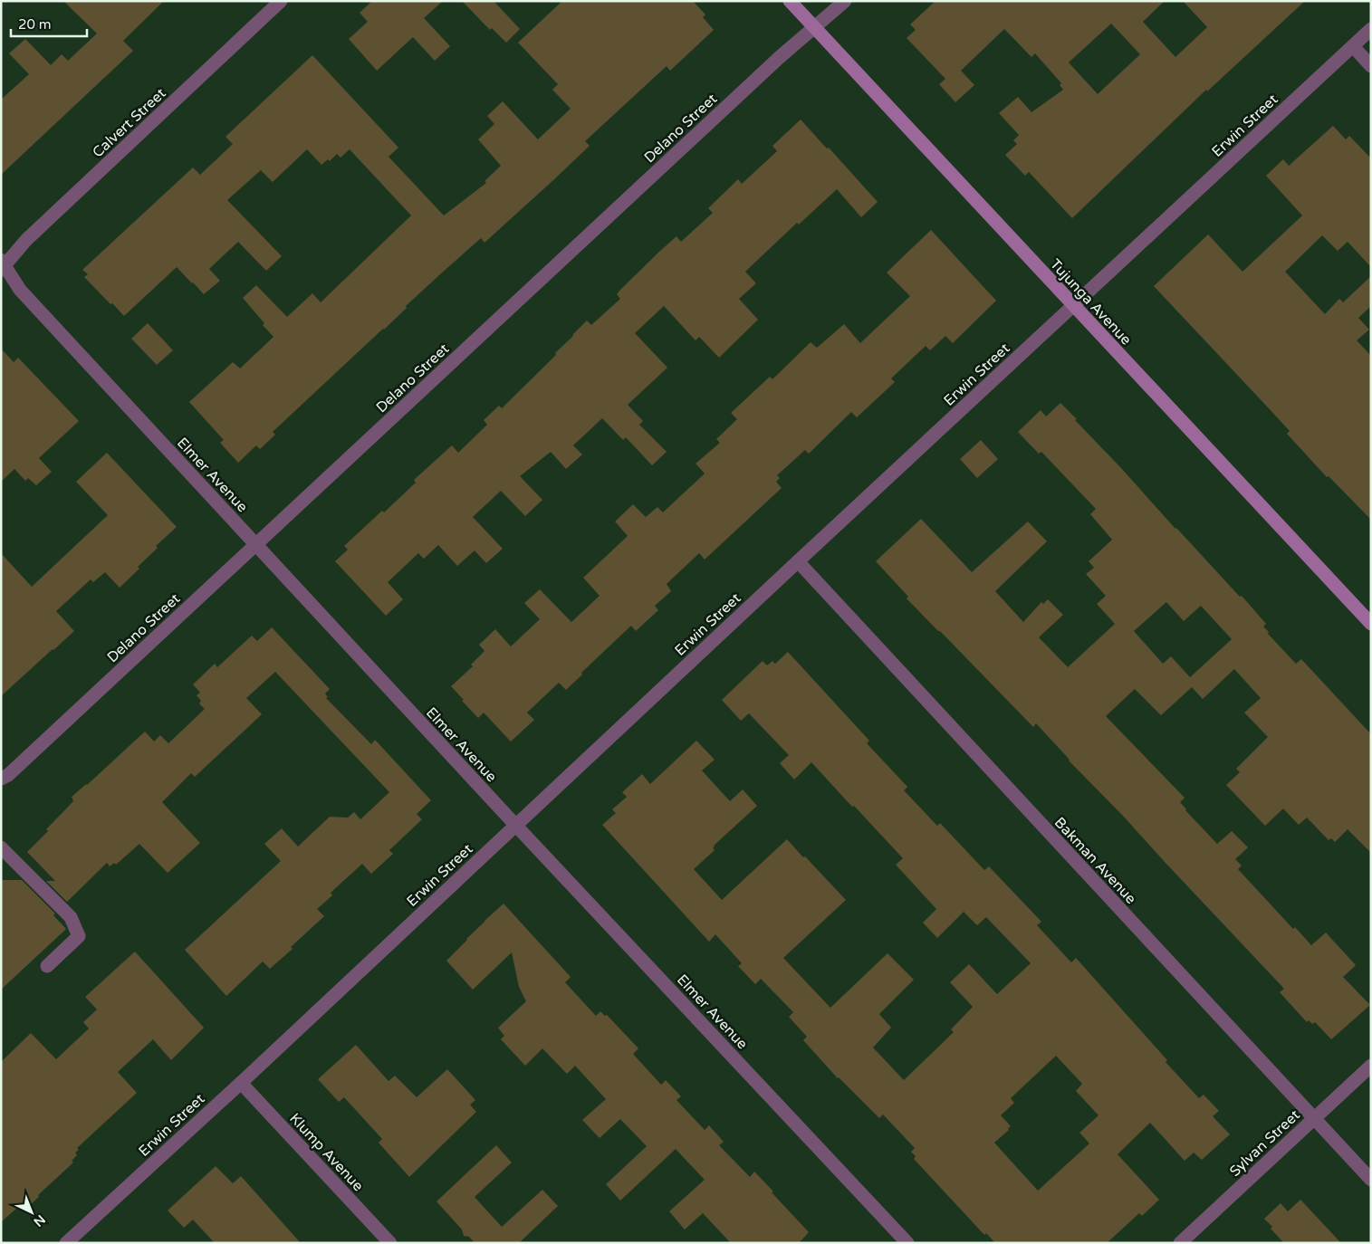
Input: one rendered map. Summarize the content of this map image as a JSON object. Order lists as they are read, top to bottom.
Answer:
{
  "streets": {
    "street": [
      "Calvert Street",
      "Erwin Street",
      "Delano Street",
      "Tujunga Avenue",
      "Elmer Avenue",
      "Bakman Avenue",
      "Sylvan Street",
      "Klump Avenue"
    ]
  },
  "crossings": [
    ["Calvert Street", "Elmer Avenue"],
    ["Erwin Street", "Tujunga Avenue"],
    ["Erwin Street", "Elmer Avenue"],
    ["Erwin Street", "Bakman Avenue"],
    ["Erwin Street", "Klump Avenue"],
    ["Delano Street", "Tujunga Avenue"],
    ["Delano Street", "Elmer Avenue"],
    ["Bakman Avenue", "Sylvan Street"]
  ],
  "scale_bar": "20 m",
  "north": "bottom right"
}
